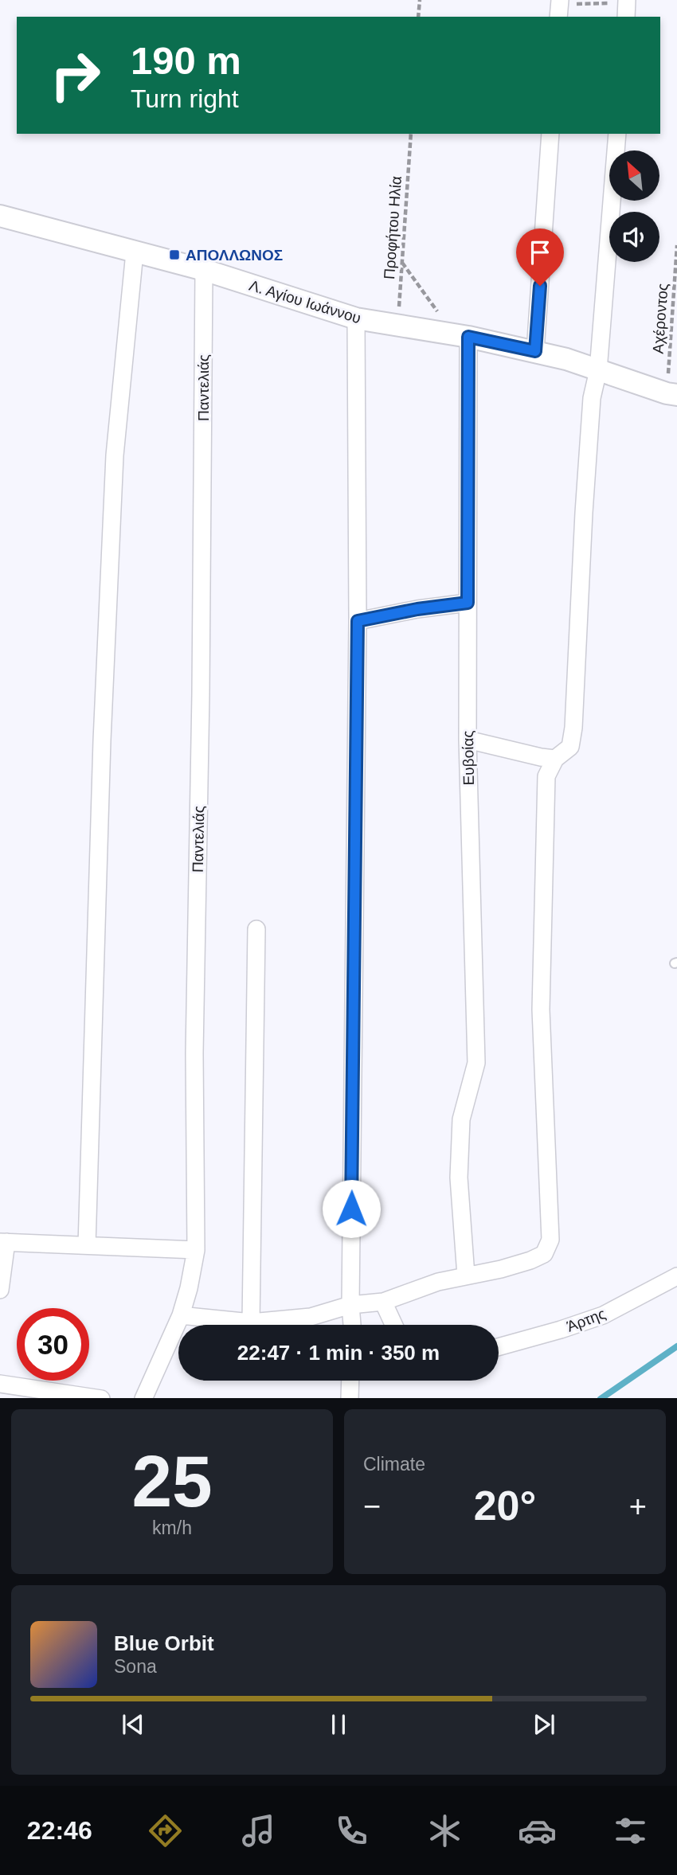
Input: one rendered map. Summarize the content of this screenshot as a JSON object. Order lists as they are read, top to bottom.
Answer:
{
  "streets": {
    "street": [
      "Λ. Αγίου Ιωάννου",
      "Παντελιάς",
      "Ευβοίας",
      "Άρτης"
    ],
    "path": ["Προφήτου Ηλία", "Αχέροντος"]
  },
  "crossings": [
    ["Προφήτου Ηλία", "Λ. Αγίου Ιωάννου"],
    ["Λ. Αγίου Ιωάννου", "Αχέροντος"],
    ["Λ. Αγίου Ιωάννου", "Παντελιάς"],
    ["Λ. Αγίου Ιωάννου", "Ευβοίας"]
  ],
  "places": {
    "transit": ["ΑΠΟΛΛΩΝΟΣ"]
  },
  "north": "top left",
  "page": {
    "turn": ["190 m", "Turn right"],
    "limit": "30",
    "trip": "22:47 · 1 min · 350 m",
    "tile": [
      ["25", "km/h"],
      "Climate"
    ],
    "heat": ["−", "20°", "+"],
    "song": ["Blue Orbit", "Sona"],
    "tabs": "22:46"
  }
}
